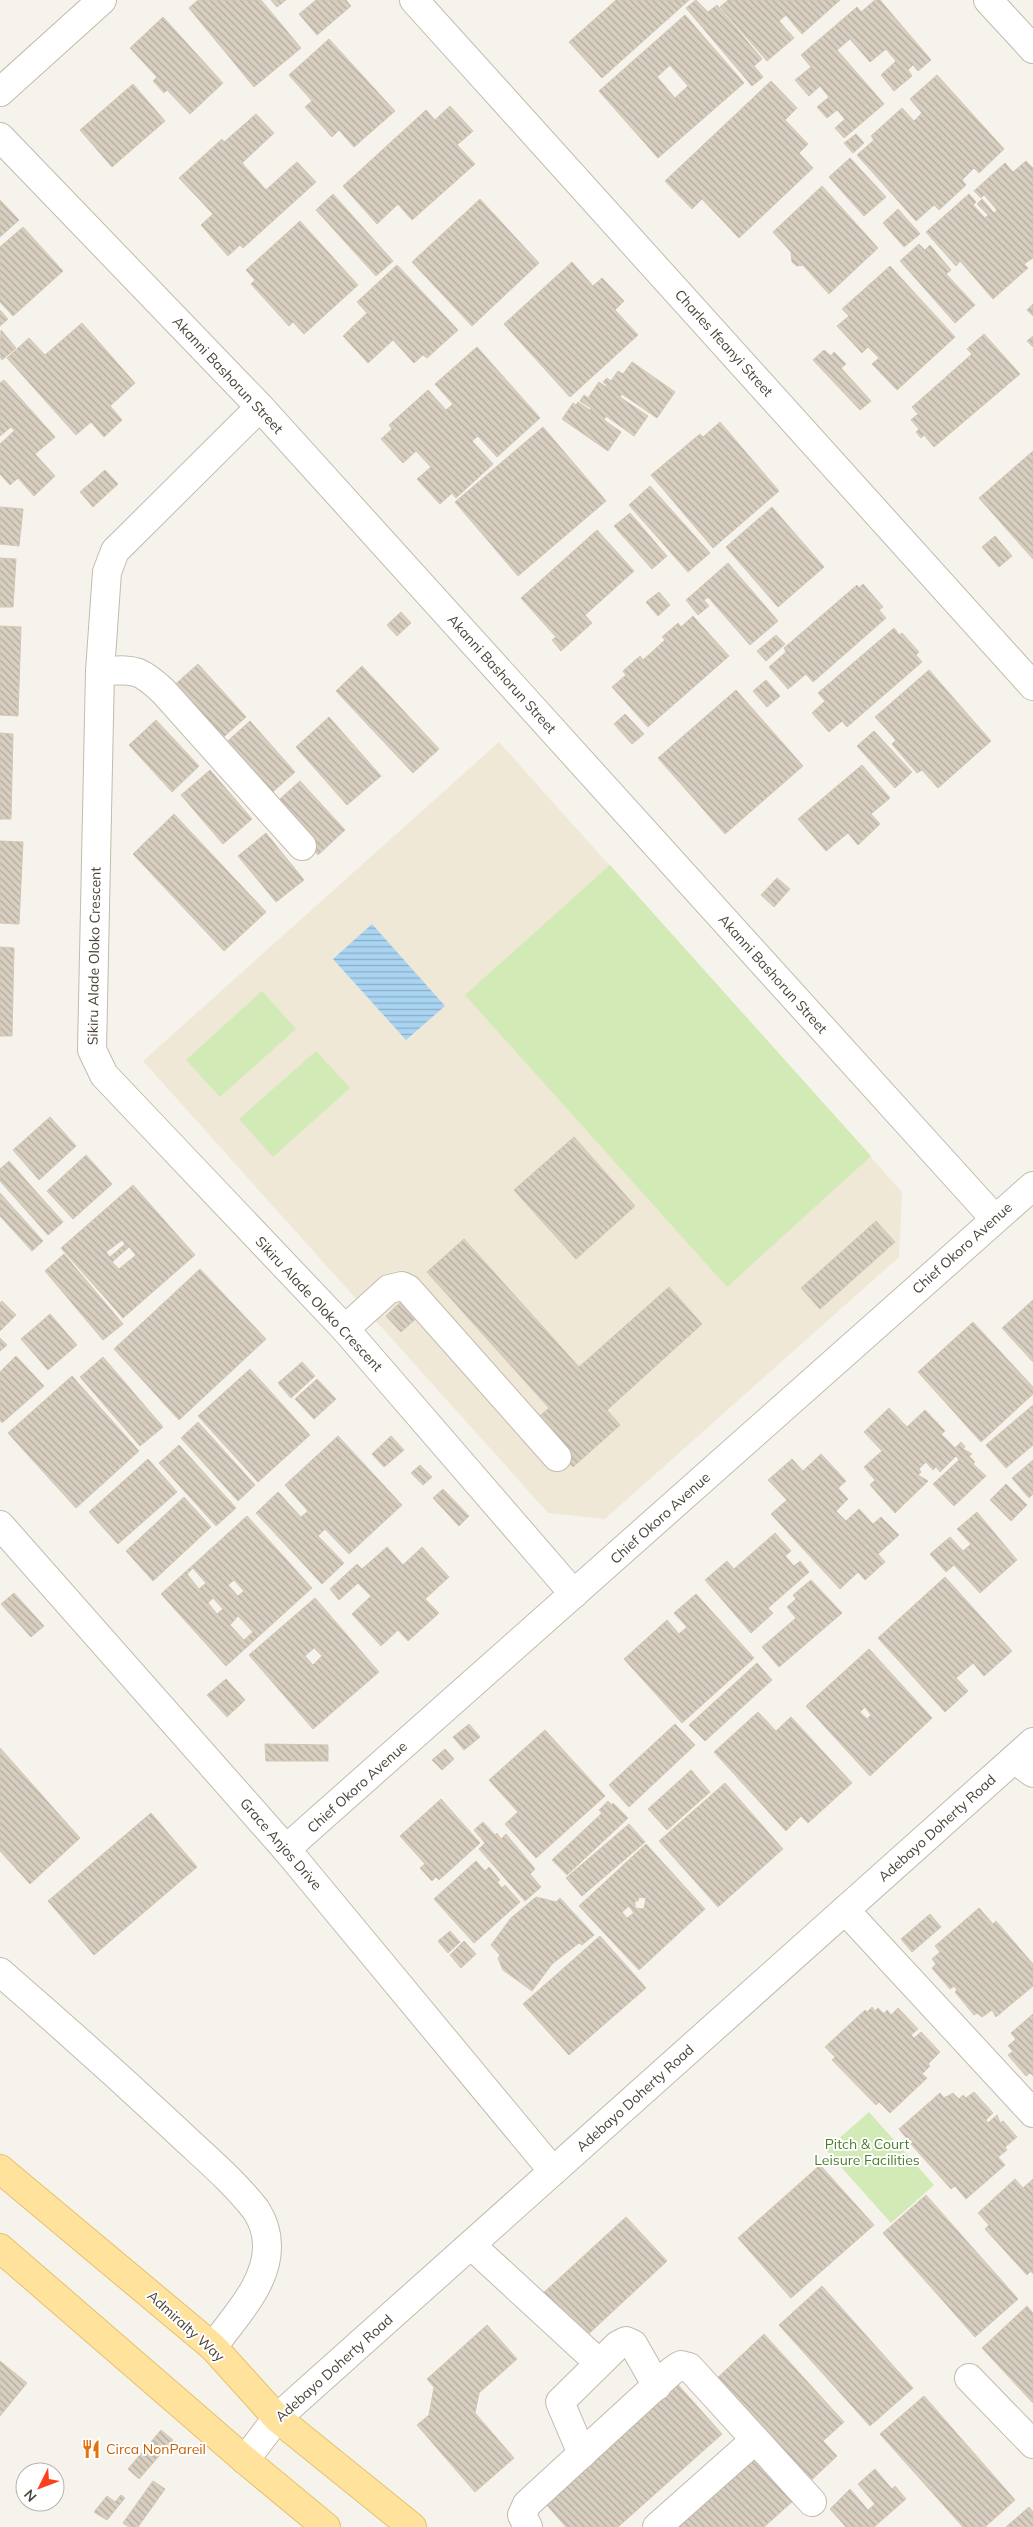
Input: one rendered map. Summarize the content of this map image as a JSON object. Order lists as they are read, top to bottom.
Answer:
{
  "streets": {
    "main road": ["Admiralty Way"],
    "street": [
      "Charles Ifeanyi Street",
      "Akanni Bashorun Street",
      "Sikiru Alade Oloko Crescent",
      "Chief Okoro Avenue",
      "Adebayo Doherty Road",
      "Grace Anjos Drive"
    ]
  },
  "crossings": [
    ["Akanni Bashorun Street", "Sikiru Alade Oloko Crescent"],
    ["Akanni Bashorun Street", "Chief Okoro Avenue"],
    ["Sikiru Alade Oloko Crescent", "Chief Okoro Avenue"],
    ["Chief Okoro Avenue", "Grace Anjos Drive"],
    ["Adebayo Doherty Road", "Grace Anjos Drive"],
    ["Adebayo Doherty Road", "Admiralty Way"]
  ],
  "parks": ["Pitch & Court Leisure Facilities"],
  "places": {
    "restaurant": ["Circa NonPareil"]
  },
  "north": "bottom left"
}
